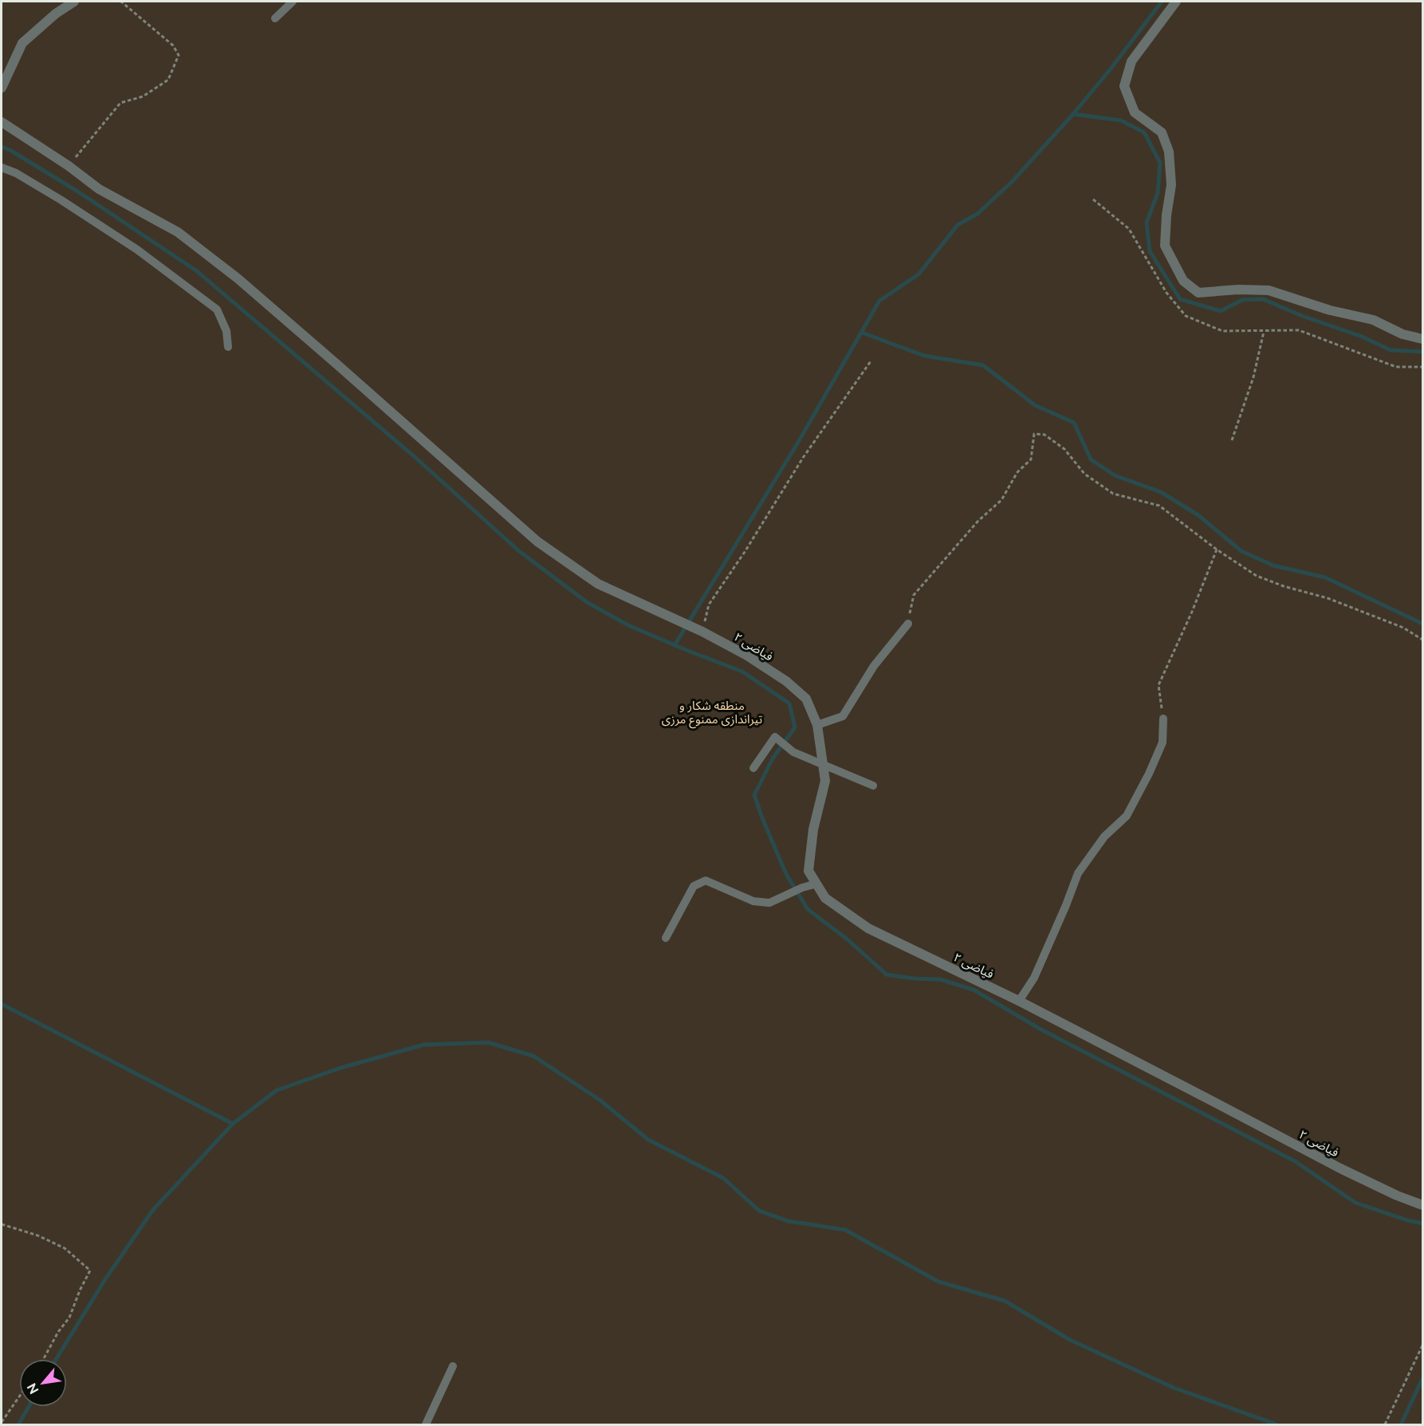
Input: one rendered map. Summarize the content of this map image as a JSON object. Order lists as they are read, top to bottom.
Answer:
{
  "streets": {
    "street": ["فیاضی ۲"]
  },
  "parks": ["منطقه شکار و تیراندازی ممنوع مرزی"],
  "north": "bottom left"
}
